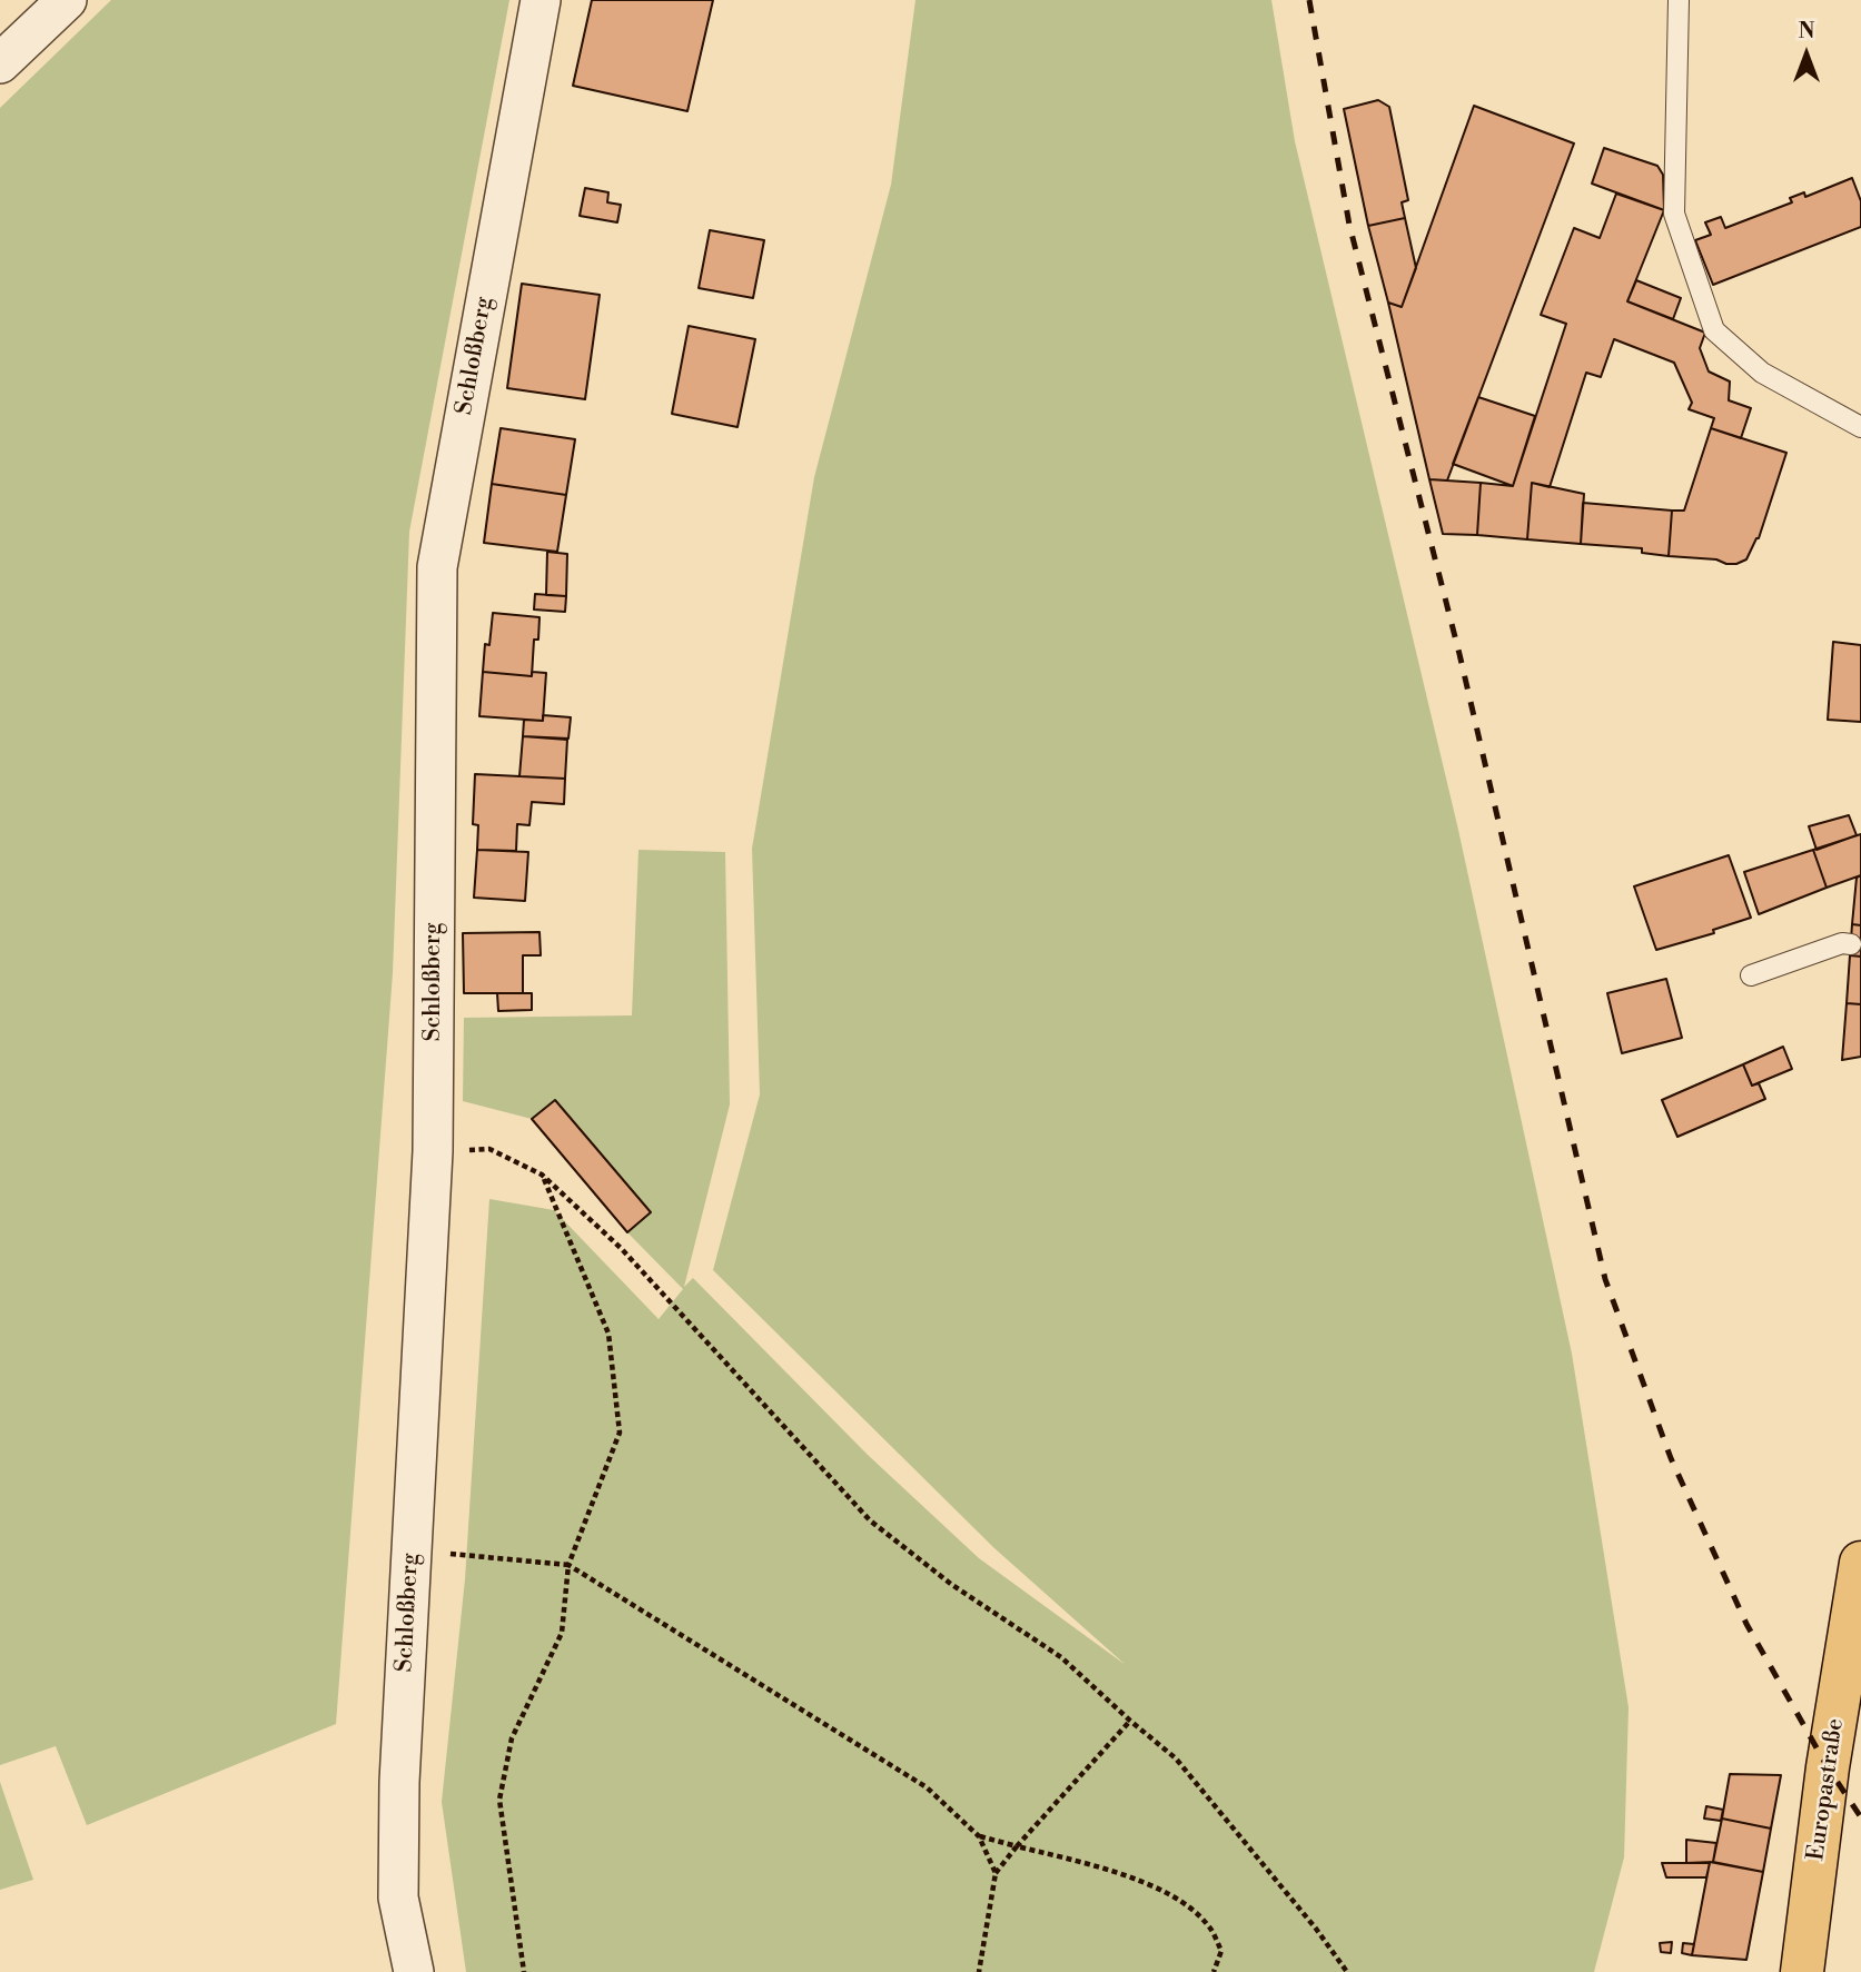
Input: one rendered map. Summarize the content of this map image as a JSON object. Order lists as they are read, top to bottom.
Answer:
{
  "streets": {
    "main road": ["Europastraße"],
    "street": ["Schloßberg"]
  },
  "north": "top"
}
